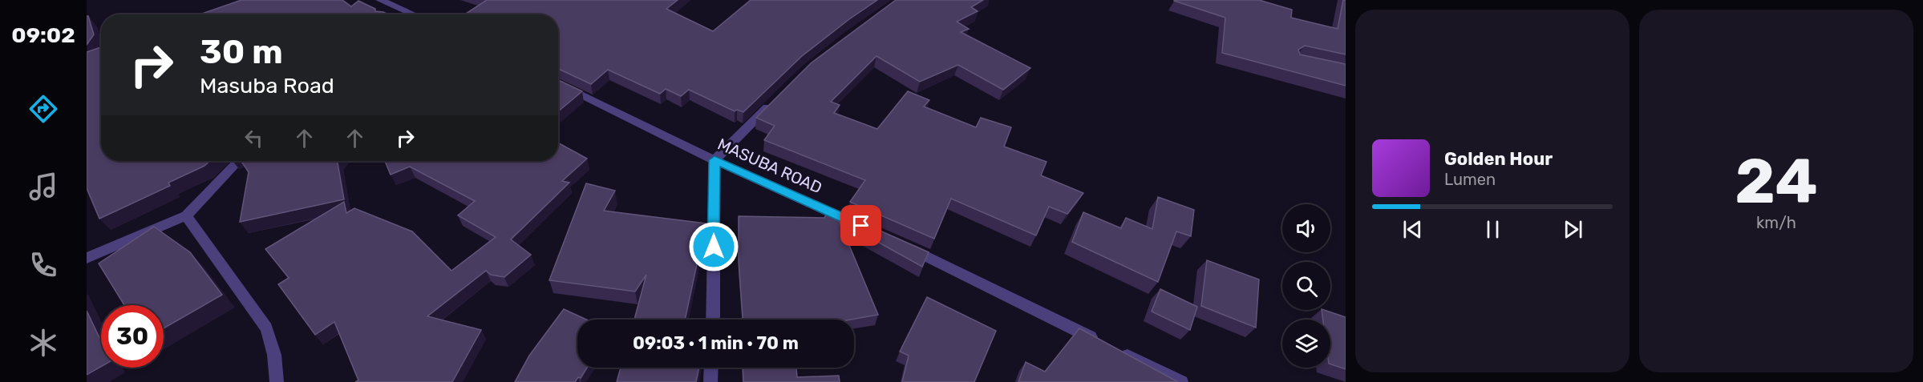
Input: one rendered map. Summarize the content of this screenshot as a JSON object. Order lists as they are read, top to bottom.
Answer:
{
  "streets": {
    "street": ["MASUBA ROAD"]
  },
  "page": {
    "tabs": "09:02",
    "tile": ["24", "km/h"],
    "turn": ["30 m", "Masuba Road"],
    "song": ["Golden Hour", "Lumen"],
    "limit": "30",
    "trip": "09:03 · 1 min · 70 m"
  }
}
